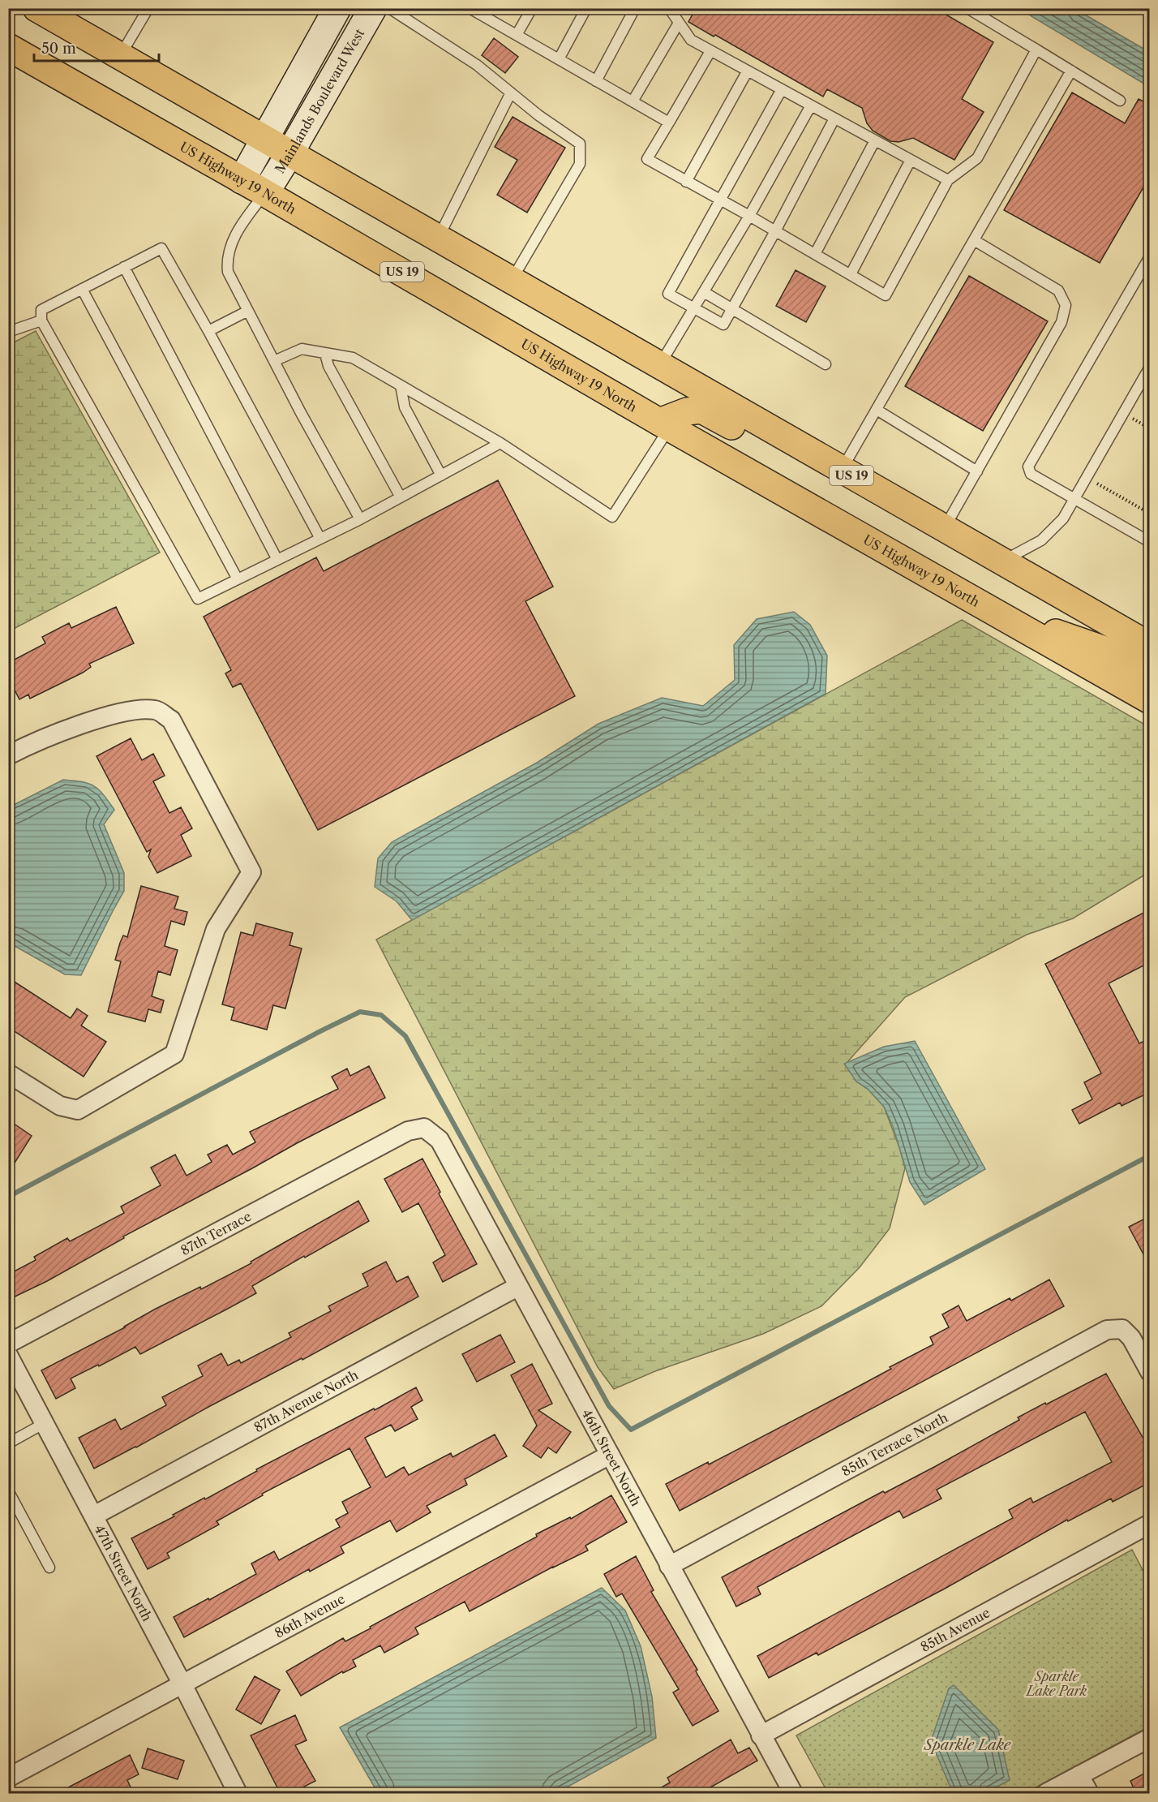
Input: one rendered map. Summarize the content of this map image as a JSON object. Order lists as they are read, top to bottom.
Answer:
{
  "streets": {
    "highway": ["US Highway 19 North", "US 19"],
    "street": [
      "Mainlands Boulevard West",
      "87th Terrace",
      "87th Avenue North",
      "85th Terrace North",
      "46th Street North",
      "47th Street North",
      "86th Avenue",
      "85th Avenue"
    ]
  },
  "crossings": [
    ["Mainlands Boulevard West", "US Highway 19 North"],
    ["Mainlands Boulevard West", "US 19"],
    ["87th Terrace", "46th Street North"],
    ["87th Avenue North", "46th Street North"],
    ["87th Avenue North", "47th Street North"],
    ["85th Terrace North", "46th Street North"],
    ["46th Street North", "86th Avenue"],
    ["46th Street North", "85th Avenue"],
    ["47th Street North", "86th Avenue"]
  ],
  "water": ["Sparkle Lake"],
  "parks": ["Sparkle Lake Park"],
  "scale_bar": "50 m"
}
